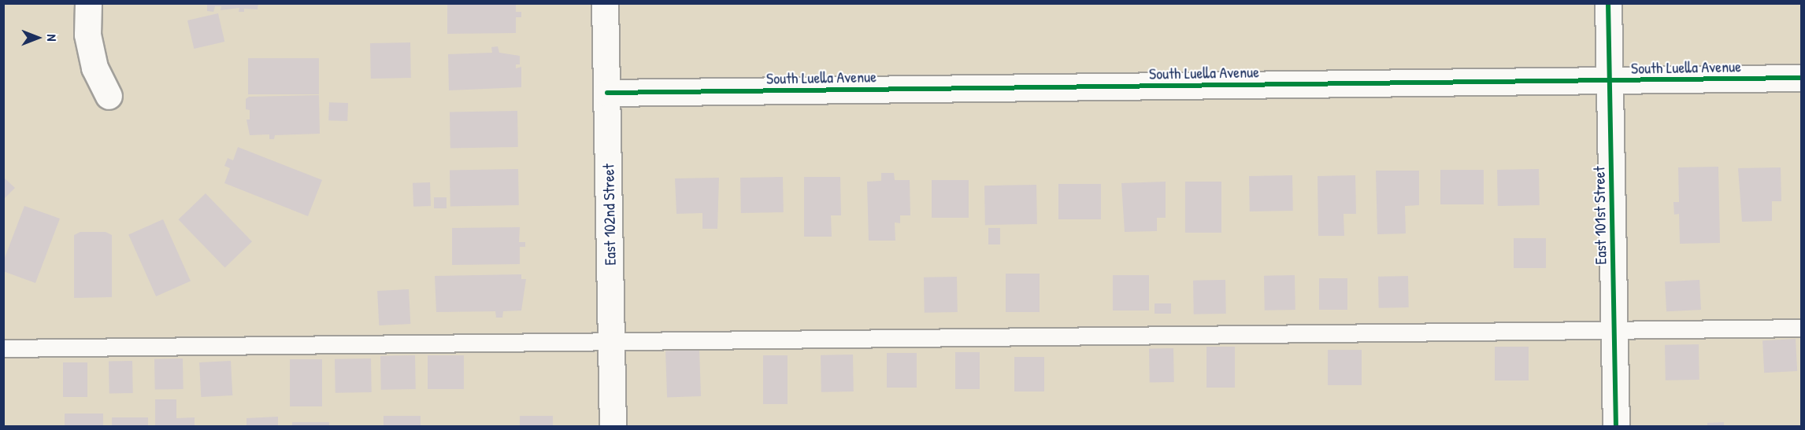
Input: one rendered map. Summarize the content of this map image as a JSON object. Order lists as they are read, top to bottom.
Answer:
{
  "streets": {
    "street": ["South Luella Avenue", "East 102nd Street", "East 101st Street"]
  },
  "crossings": [
    ["South Luella Avenue", "East 102nd Street"],
    ["South Luella Avenue", "East 101st Street"]
  ],
  "north": "right"
}
